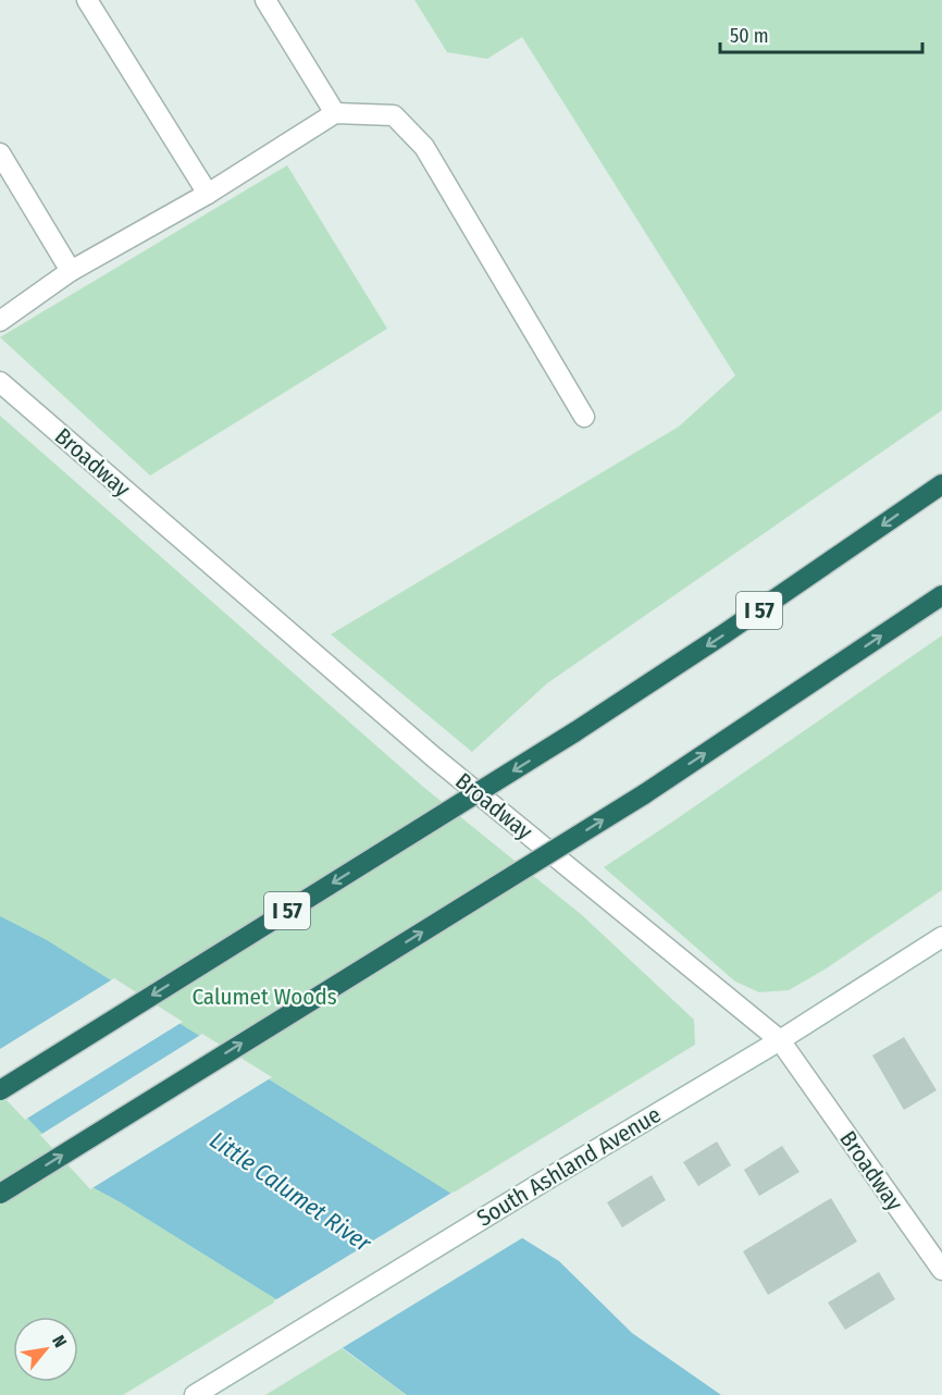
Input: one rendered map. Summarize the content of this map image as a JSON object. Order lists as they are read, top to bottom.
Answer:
{
  "streets": {
    "highway": ["I 57"],
    "street": ["Broadway", "South Ashland Avenue"]
  },
  "crossings": [
    ["Broadway", "South Ashland Avenue"]
  ],
  "water": ["Little Calumet River"],
  "parks": ["Calumet Woods"],
  "scale_bar": "50 m",
  "north": "top right"
}
